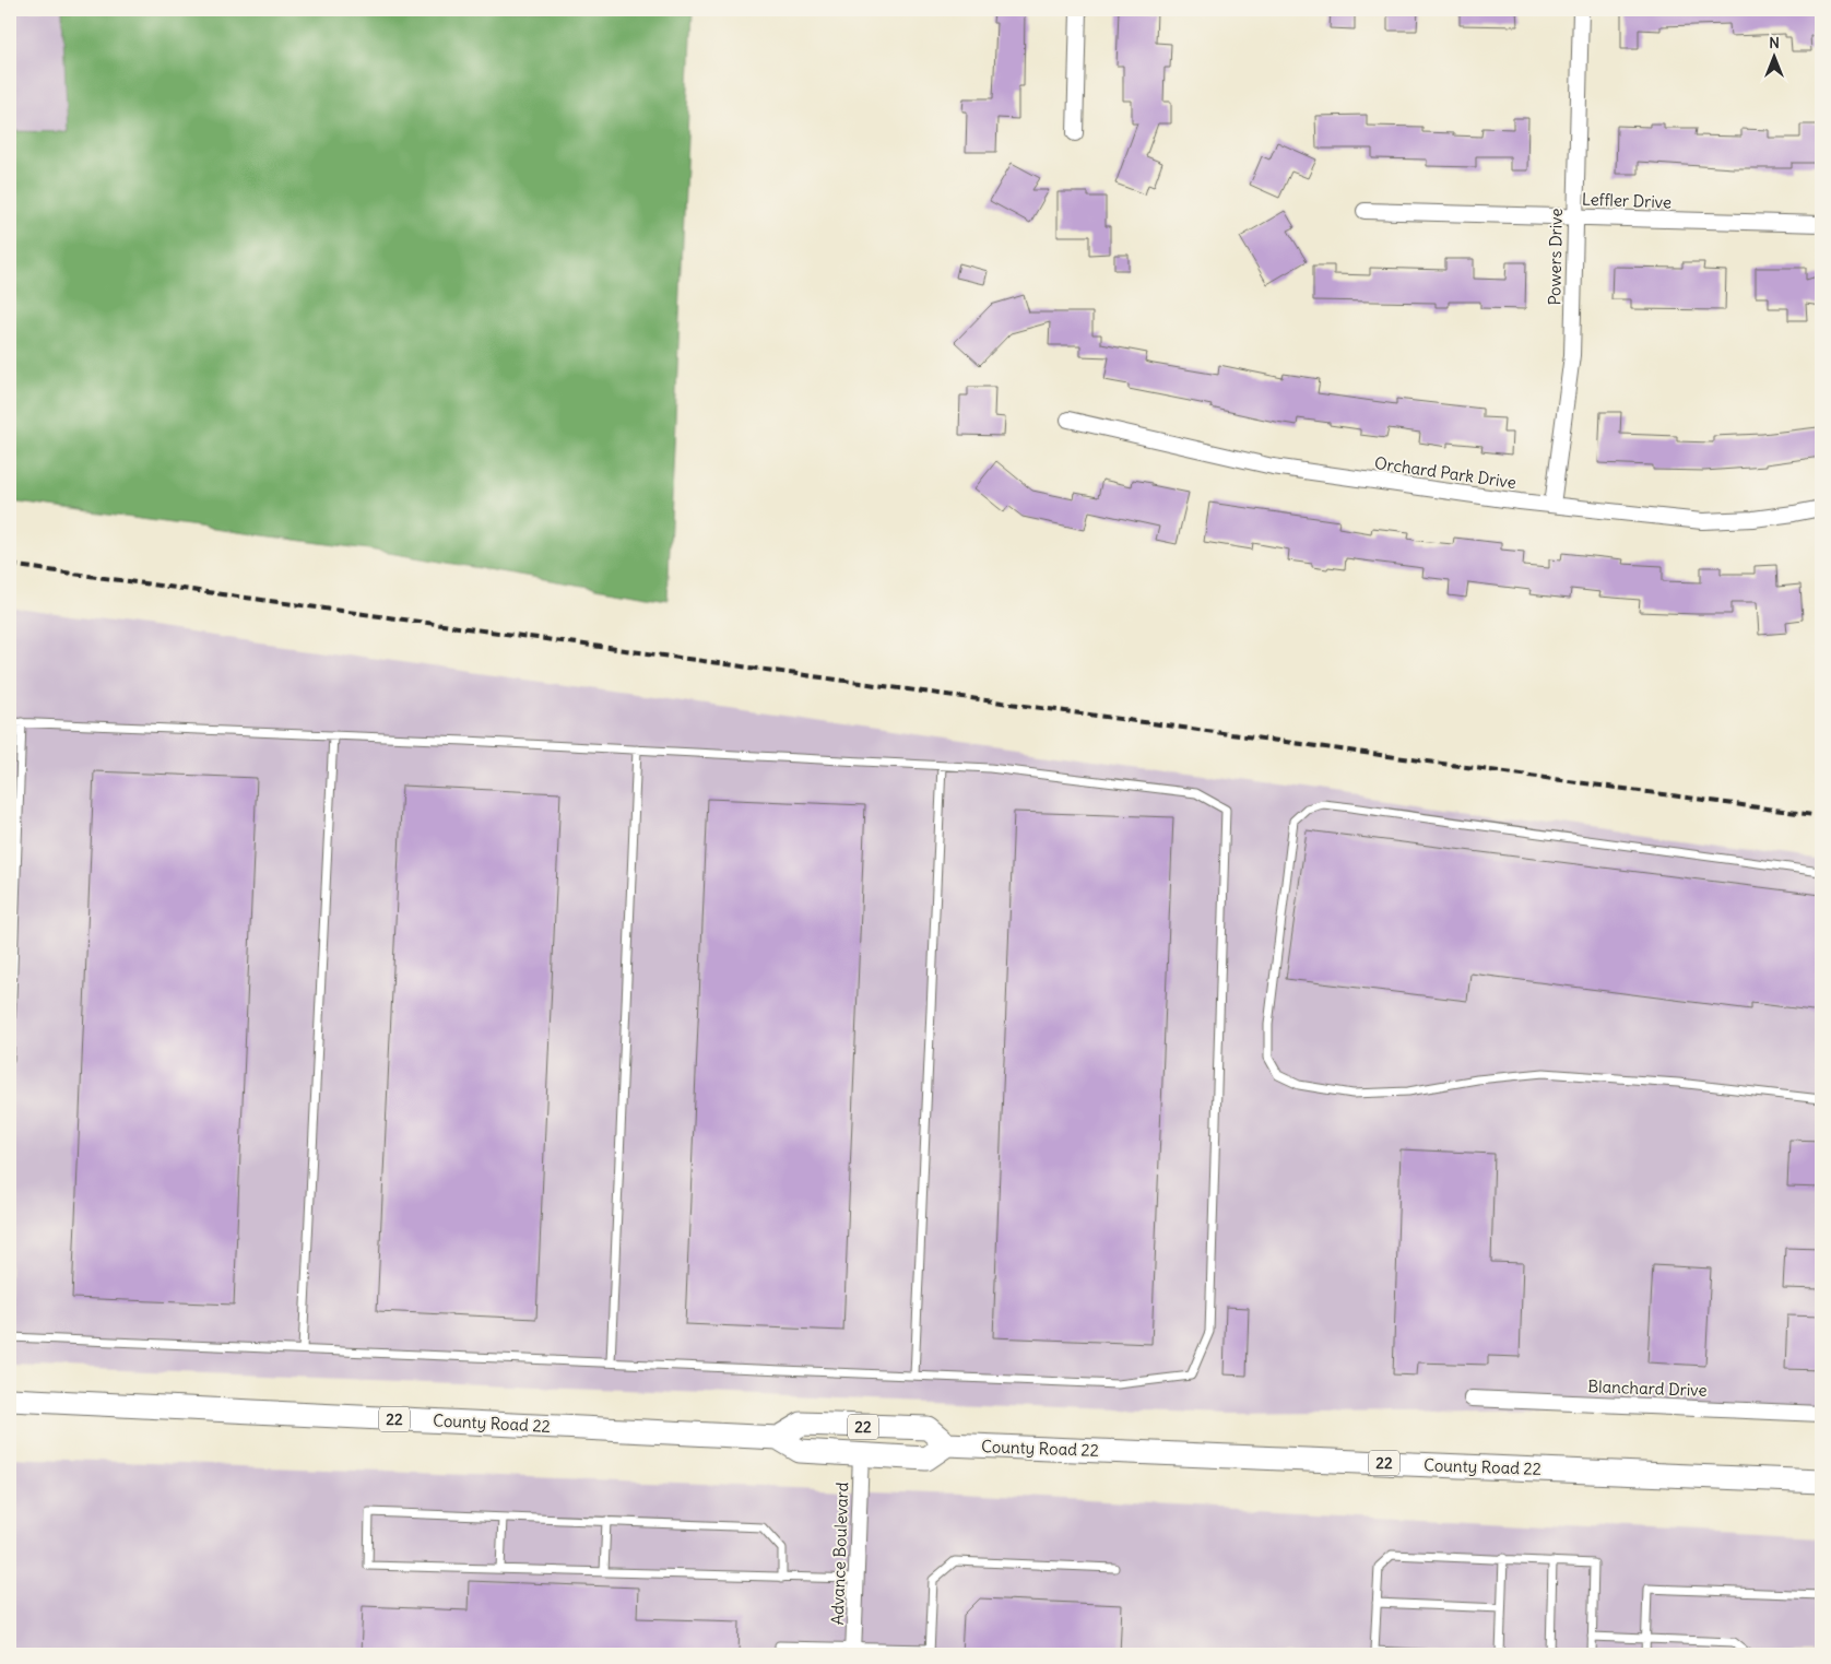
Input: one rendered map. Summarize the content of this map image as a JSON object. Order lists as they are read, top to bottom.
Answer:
{
  "streets": {
    "main road": ["22", "County Road 22"],
    "street": [
      "Leffler Drive",
      "Powers Drive",
      "Orchard Park Drive",
      "Blanchard Drive",
      "Advance Boulevard"
    ]
  },
  "crossings": [
    ["Leffler Drive", "Powers Drive"],
    ["Powers Drive", "Orchard Park Drive"],
    ["22", "County Road 22"],
    ["County Road 22", "Advance Boulevard"]
  ],
  "north": "top"
}
